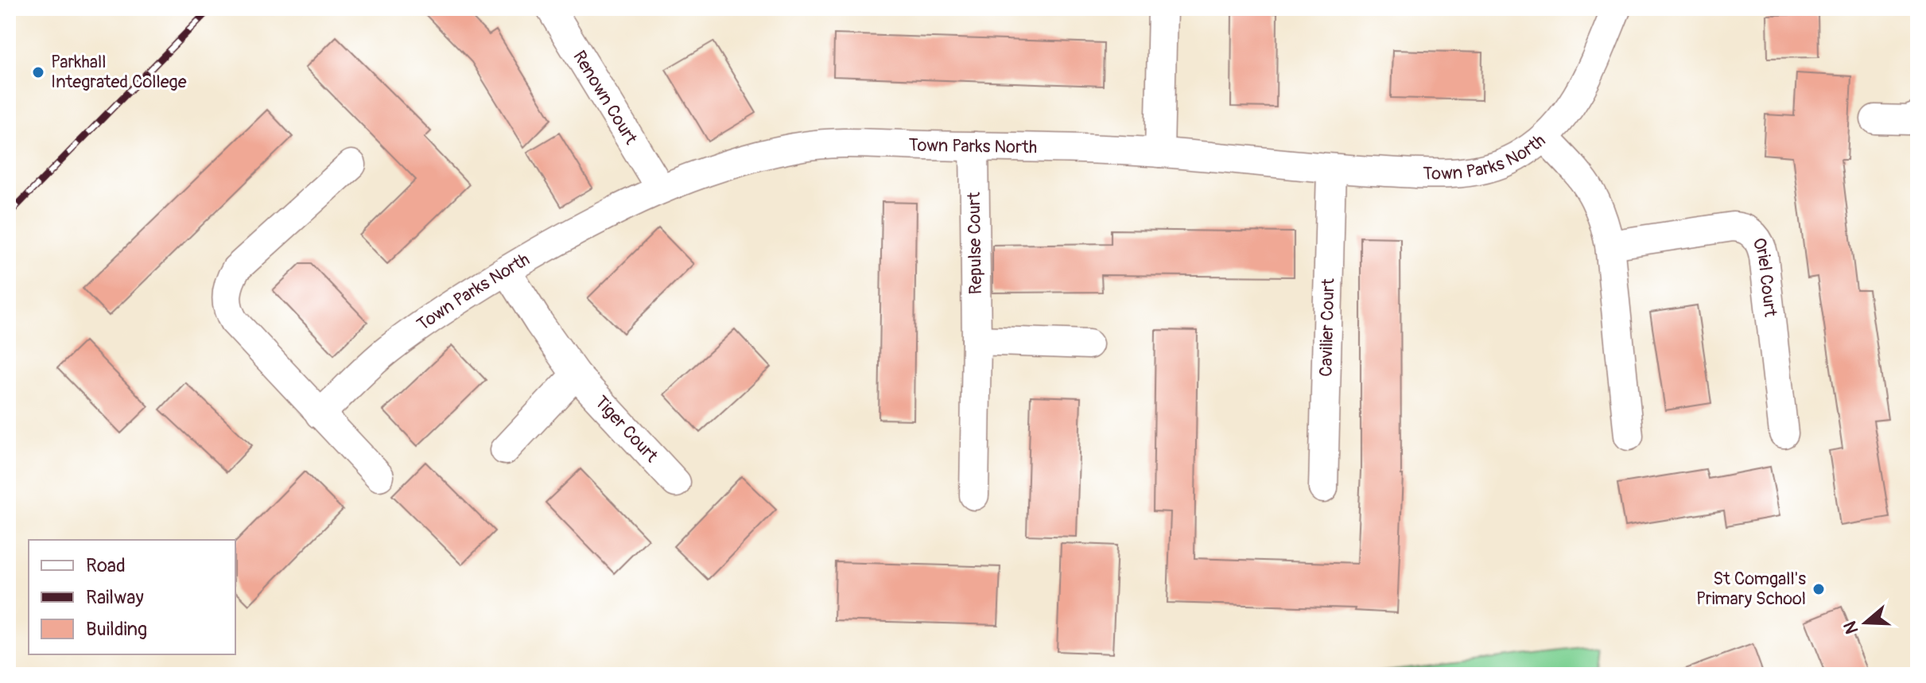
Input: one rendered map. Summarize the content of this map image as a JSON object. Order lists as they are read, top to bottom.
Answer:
{
  "streets": {
    "street": [
      "Renown Court",
      "Town Parks North",
      "Repulse Court",
      "Oriel Court",
      "Cavilier Court",
      "Tiger Court"
    ]
  },
  "crossings": [
    ["Renown Court", "Town Parks North"],
    ["Town Parks North", "Repulse Court"],
    ["Town Parks North", "Cavilier Court"],
    ["Town Parks North", "Tiger Court"]
  ],
  "places": ["Parkhall Integrated College", "St Comgall's Primary School"],
  "legend": ["Road", "Railway", "Building"],
  "north": "left"
}
